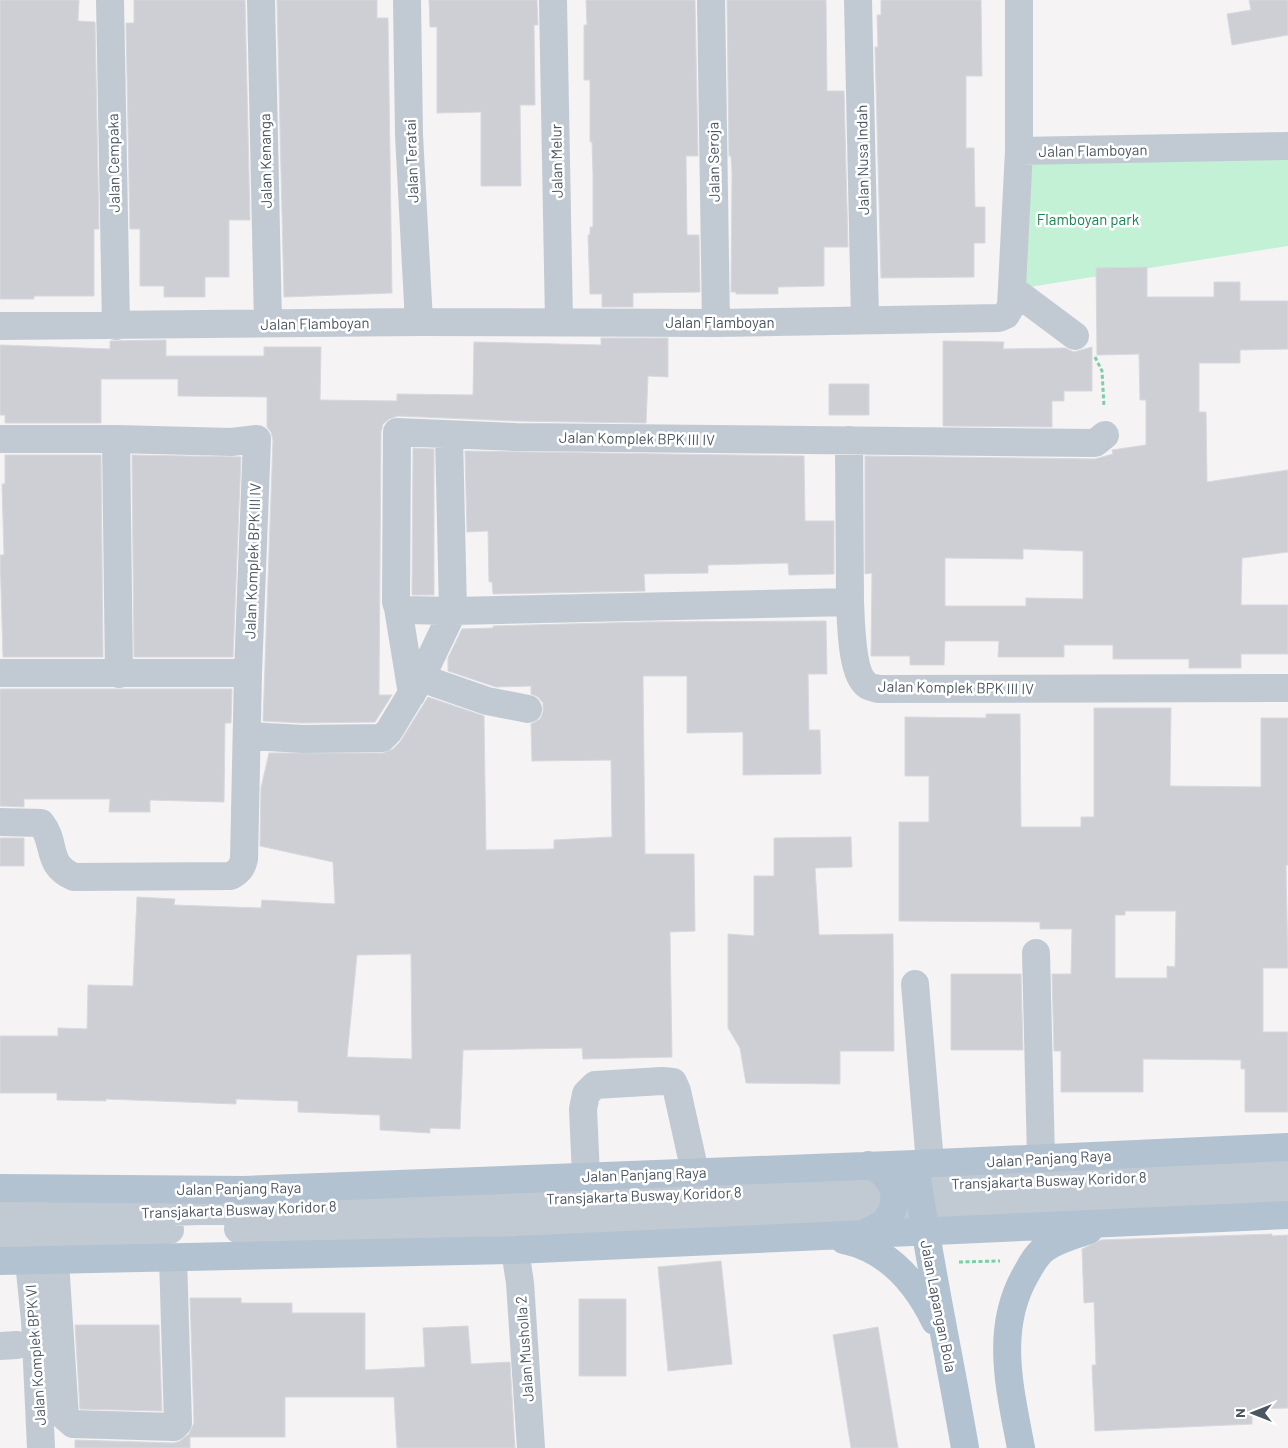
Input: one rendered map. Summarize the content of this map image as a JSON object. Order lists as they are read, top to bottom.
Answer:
{
  "streets": {
    "main road": ["Jalan Panjang Raya", "Jalan Lapangan Bola"],
    "street": [
      "Jalan Flamboyan",
      "Jalan Nusa Indah",
      "Jalan Kenanga",
      "Jalan Teratai",
      "Jalan Melur",
      "Jalan Seroja",
      "Jalan Cempaka",
      "Jalan Komplek BPK III IV",
      "Transjakarta Busway Koridor 8",
      "Jalan Musholla 2",
      "Jalan Komplek BPK VI"
    ]
  },
  "crossings": [
    ["Jalan Flamboyan", "Jalan Nusa Indah"],
    ["Jalan Flamboyan", "Jalan Kenanga"],
    ["Jalan Flamboyan", "Jalan Teratai"],
    ["Jalan Flamboyan", "Jalan Melur"],
    ["Jalan Flamboyan", "Jalan Seroja"],
    ["Jalan Flamboyan", "Jalan Cempaka"],
    ["Jalan Panjang Raya", "Transjakarta Busway Koridor 8"],
    ["Jalan Panjang Raya", "Jalan Lapangan Bola"],
    ["Jalan Panjang Raya", "Jalan Musholla 2"],
    ["Jalan Panjang Raya", "Jalan Komplek BPK VI"],
    ["Transjakarta Busway Koridor 8", "Jalan Lapangan Bola"]
  ],
  "parks": ["Flamboyan park"],
  "north": "left"
}
